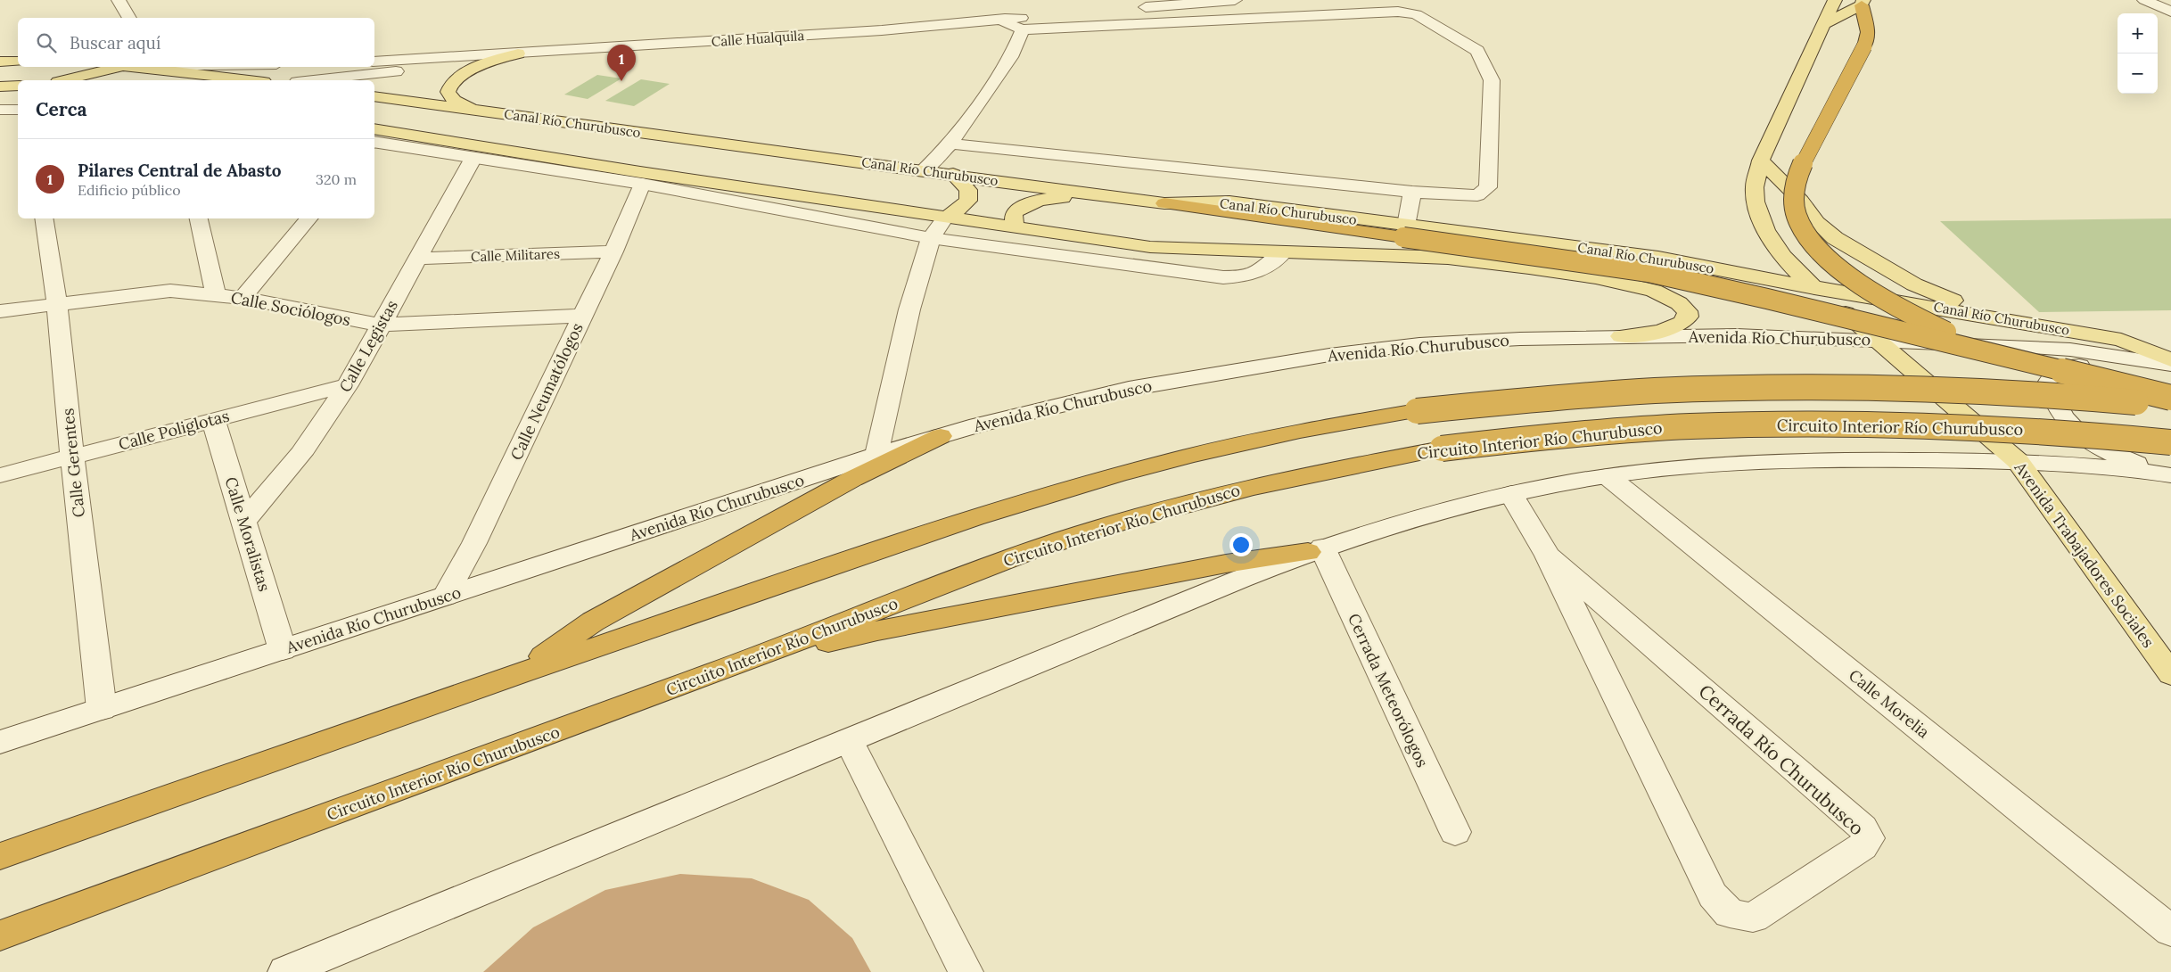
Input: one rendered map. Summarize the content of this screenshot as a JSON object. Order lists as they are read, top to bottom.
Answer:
{
  "streets": {
    "highway": ["Circuito Interior Río Churubusco"],
    "main road": ["Canal Río Churubusco", "Avenida Trabajadores Sociales"],
    "street": [
      "Calle Hualquila",
      "Calle Militares",
      "Calle Sociólogos",
      "Avenida Río Churubusco",
      "Calle Legistas",
      "Calle Neumatólogos",
      "Calle Poliglotas",
      "Calle Gerentes",
      "Calle Moralistas",
      "Cerrada Meteorólogos",
      "Calle Morelia",
      "Cerrada Río Churubusco"
    ]
  },
  "crossings": [
    ["Canal Río Churubusco", "Avenida Río Churubusco"],
    ["Canal Río Churubusco", "Avenida Trabajadores Sociales"],
    ["Calle Militares", "Calle Legistas"],
    ["Calle Militares", "Calle Neumatólogos"],
    ["Calle Sociólogos", "Calle Legistas"],
    ["Calle Sociólogos", "Calle Neumatólogos"],
    ["Calle Sociólogos", "Calle Gerentes"],
    ["Avenida Río Churubusco", "Calle Neumatólogos"],
    ["Avenida Río Churubusco", "Calle Gerentes"],
    ["Avenida Río Churubusco", "Calle Moralistas"],
    ["Avenida Río Churubusco", "Avenida Trabajadores Sociales"],
    ["Calle Legistas", "Calle Poliglotas"],
    ["Calle Legistas", "Calle Moralistas"],
    ["Calle Poliglotas", "Calle Gerentes"],
    ["Calle Poliglotas", "Calle Moralistas"]
  ],
  "page": {
    "map_buttons": ["+", "−"],
    "search": "Buscar aquí",
    "pins": "1",
    "heading": "Cerca",
    "list": [
      {
        "mark": "1",
        "name": "Pilares Central de Abasto",
        "note": "Edificio público",
        "value": "320 m"
      }
    ]
  }
}
